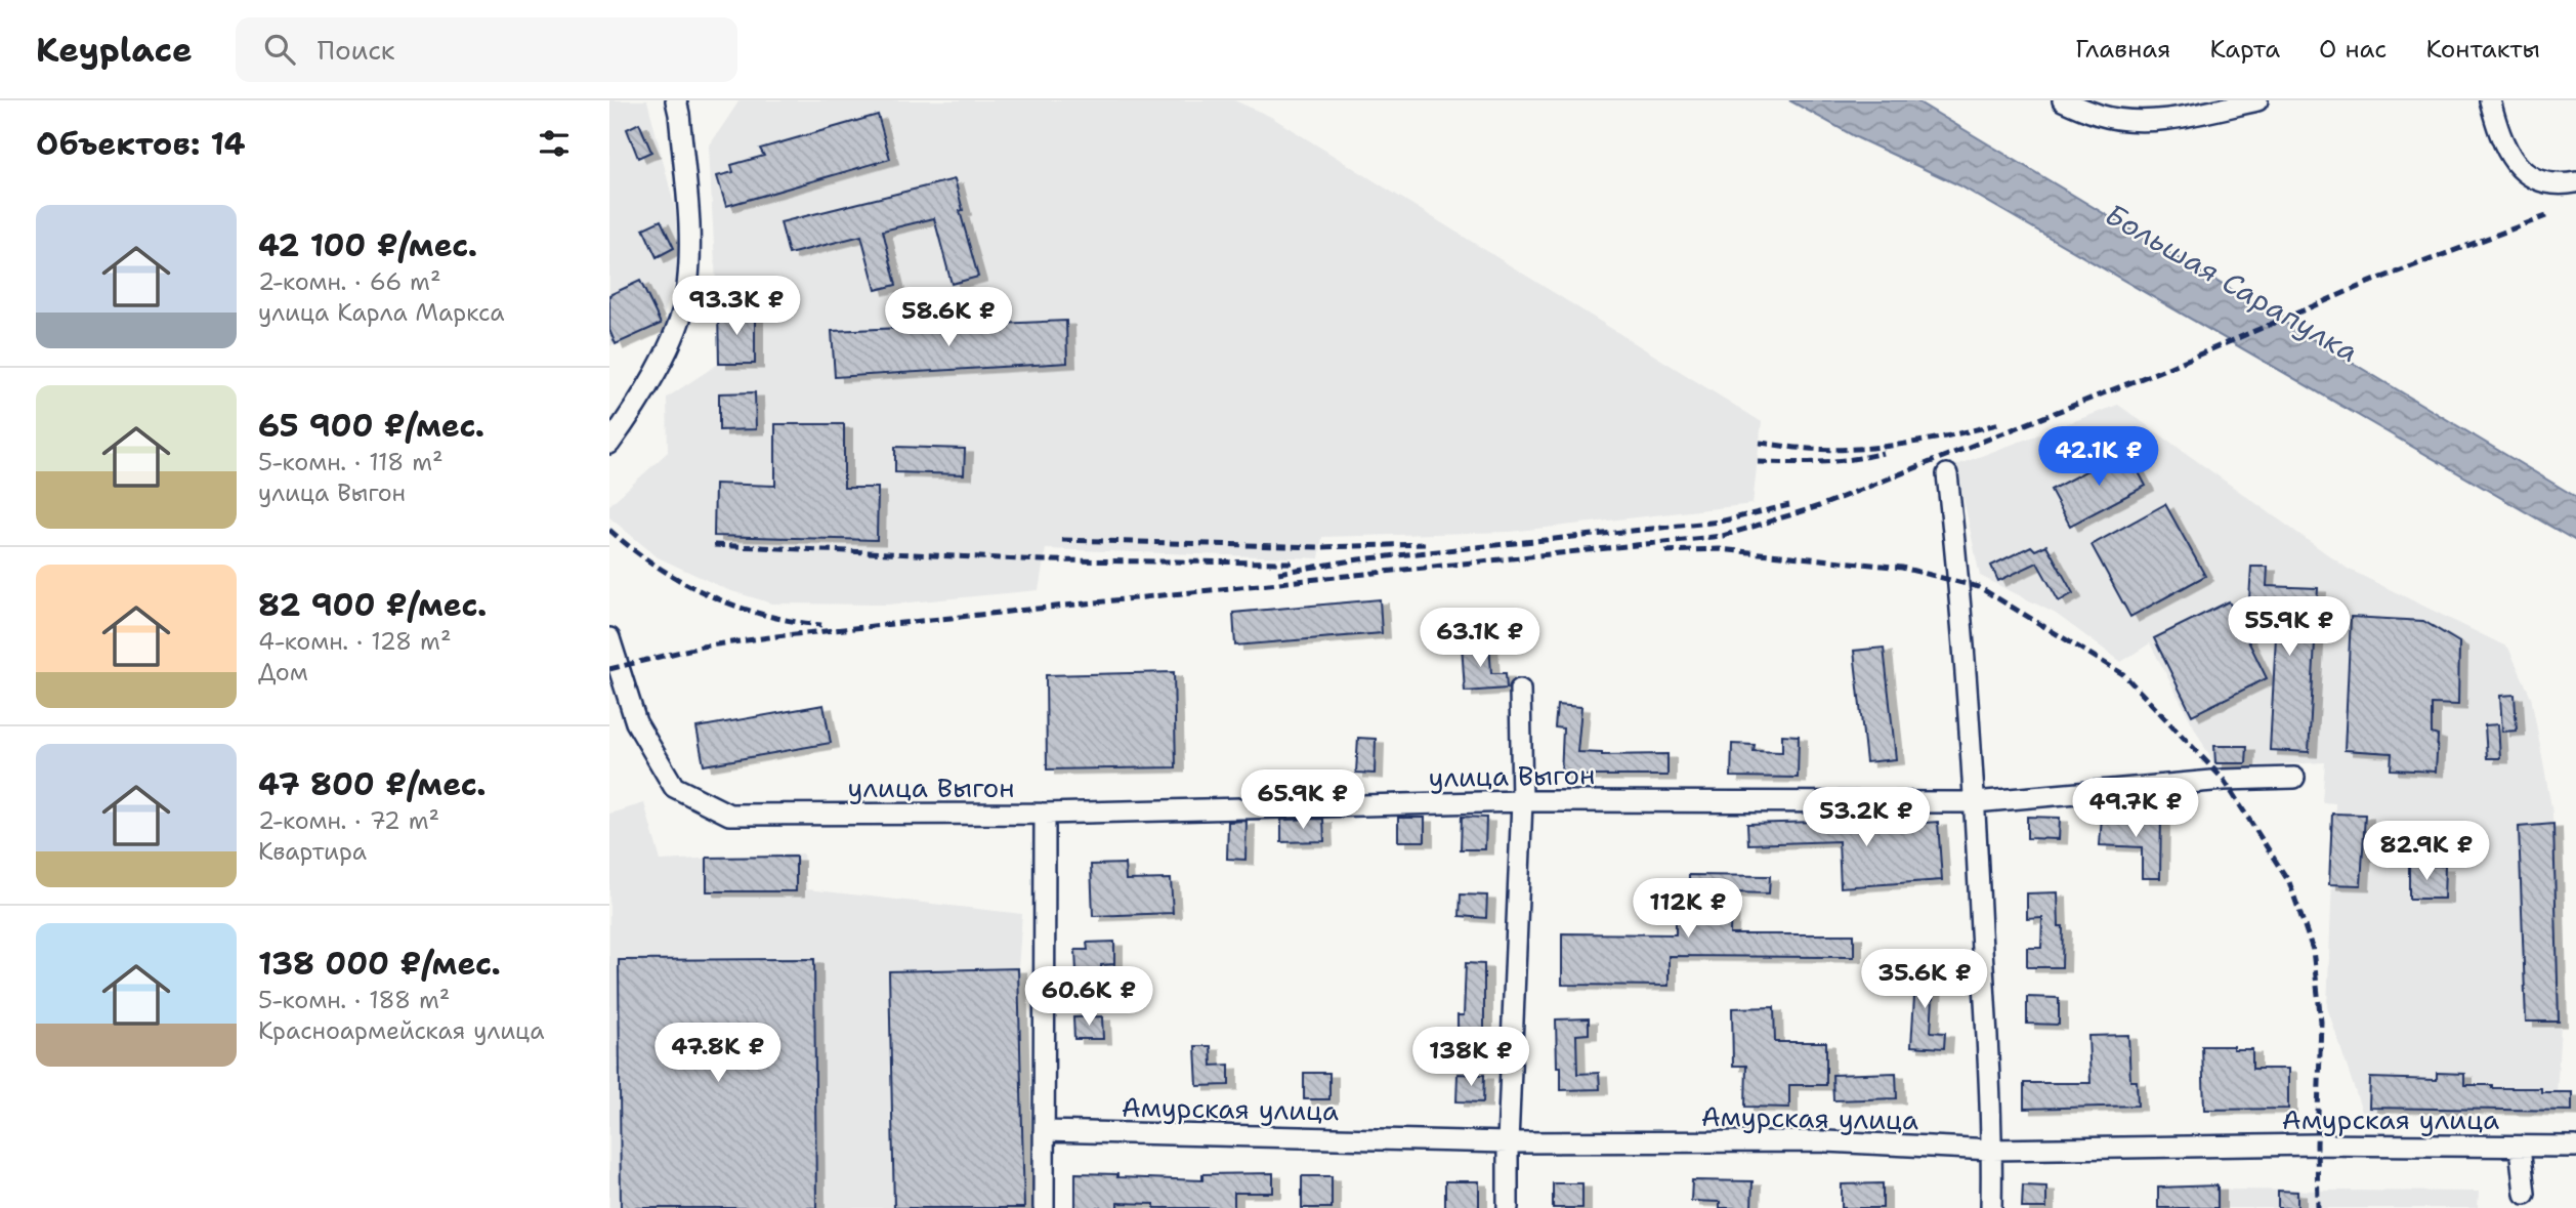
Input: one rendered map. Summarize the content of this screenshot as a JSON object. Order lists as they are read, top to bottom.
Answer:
{
  "streets": {
    "street": ["улица Выгон", "Амурская улица"]
  },
  "water": ["Большая Сарапулка"],
  "page": {
    "header": "Keyplace",
    "search": "Поиск",
    "nav": [
      "Главная",
      "Карта",
      "О нас",
      "Контакты"
    ],
    "heading": "Объектов: 14",
    "list": [
      {
        "name": "42 100 ₽/мес.",
        "note": "2-комн. · 66 m² · улица Карла Маркса"
      },
      {
        "name": "65 900 ₽/мес.",
        "note": "5-комн. · 118 m² · улица Выгон"
      },
      {
        "name": "82 900 ₽/мес.",
        "note": "4-комн. · 128 m² · Дом"
      },
      {
        "name": "47 800 ₽/мес.",
        "note": "2-комн. · 72 m² · Квартира"
      },
      {
        "name": "138 000 ₽/мес.",
        "note": "5-комн. · 188 m² · Красноармейская улица"
      }
    ],
    "price": [
      "93.3K ₽",
      "58.6K ₽",
      "42.1K ₽",
      "55.9K ₽",
      "63.1K ₽",
      "65.9K ₽",
      "49.7K ₽",
      "53.2K ₽",
      "82.9K ₽",
      "112K ₽",
      "35.6K ₽",
      "60.6K ₽",
      "47.8K ₽",
      "138K ₽"
    ]
  }
}
